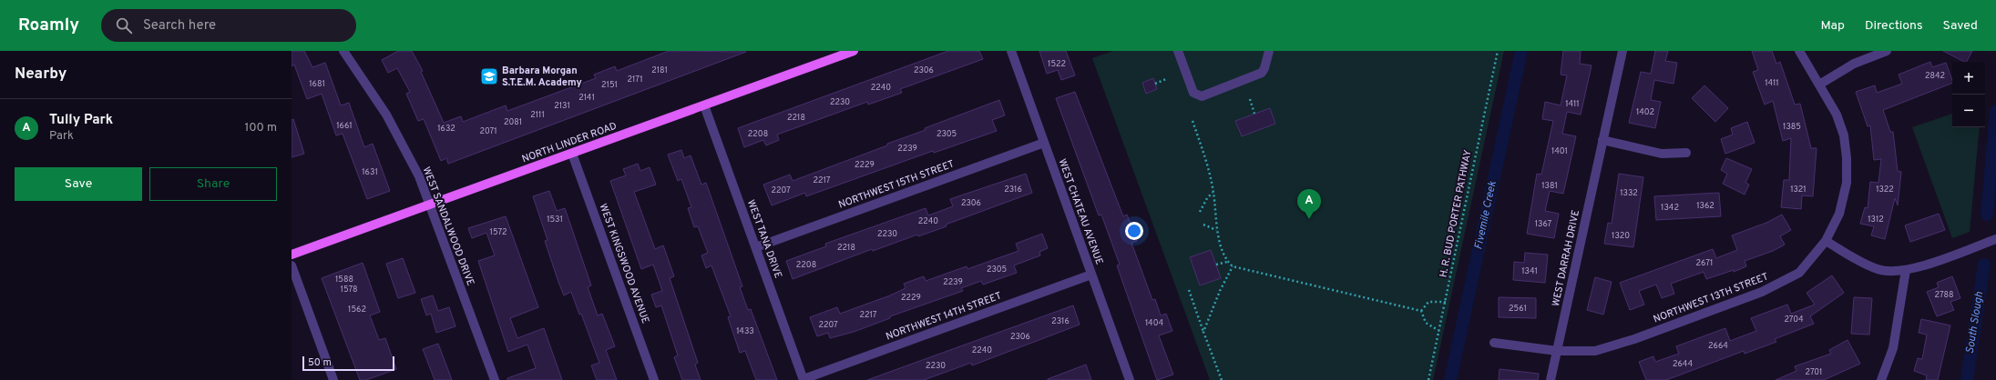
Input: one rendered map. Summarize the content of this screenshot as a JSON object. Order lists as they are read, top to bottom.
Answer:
{
  "streets": {
    "main road": ["NORTH LINDER ROAD"],
    "street": [
      "NORTHWEST 15TH STREET",
      "WEST CHATEAU AVENUE",
      "WEST SANDALWOOD DRIVE",
      "WEST TANA DRIVE",
      "WEST DARRAH DRIVE",
      "WEST KINGSWOOD AVENUE",
      "NORTHWEST 13TH STREET",
      "NORTHWEST 14TH STREET"
    ],
    "path": ["H. R. BUD PORTER PATHWAY"]
  },
  "crossings": [
    ["NORTH LINDER ROAD", "WEST SANDALWOOD DRIVE"],
    ["NORTH LINDER ROAD", "WEST TANA DRIVE"],
    ["NORTH LINDER ROAD", "WEST KINGSWOOD AVENUE"],
    ["NORTHWEST 15TH STREET", "WEST CHATEAU AVENUE"],
    ["NORTHWEST 15TH STREET", "WEST TANA DRIVE"],
    ["WEST CHATEAU AVENUE", "NORTHWEST 14TH STREET"],
    ["WEST TANA DRIVE", "NORTHWEST 14TH STREET"],
    ["WEST DARRAH DRIVE", "NORTHWEST 13TH STREET"]
  ],
  "water": ["Fivemile Creek", "South Slough"],
  "places": {
    "school or university": ["Barbara Morgan S.T.E.M. Academy"]
  },
  "house_numbers": [
    "1522",
    "2181",
    "2306",
    "2842",
    "2171",
    "1411",
    "1681",
    "2151",
    "2240",
    "2141",
    "2230",
    "1411",
    "2131",
    "1402",
    "2111",
    "2218",
    "2081",
    "1661",
    "1385",
    "1632",
    "2071",
    "2208",
    "2305",
    "2239",
    "1401",
    "2229",
    "1631",
    "2217",
    "1381",
    "2316",
    "1321",
    "1322",
    "2207",
    "1332",
    "2306",
    "1362",
    "1342",
    "1531",
    "1312",
    "2240",
    "1367",
    "1572",
    "2230",
    "1320",
    "2218",
    "2671",
    "2208",
    "2305",
    "1341",
    "1588",
    "2239",
    "1578",
    "2788",
    "2229",
    "2561",
    "1562",
    "2217",
    "2704",
    "2316",
    "1404",
    "2207",
    "1433",
    "2306",
    "2664",
    "2240",
    "2644",
    "2230",
    "2701"
  ],
  "scale_bar": "50 m",
  "page": {
    "header": "Roamly",
    "search": "Search here",
    "nav": ["Map", "Directions", "Saved"],
    "heading": "Nearby",
    "map_buttons": ["+", "−"],
    "list": [
      {
        "mark": "A",
        "name": "Tully Park",
        "note": "Park",
        "value": "100 m"
      }
    ],
    "buttons": ["Save", "Share"],
    "pins": "A",
    "scale": "50 m"
  }
}
